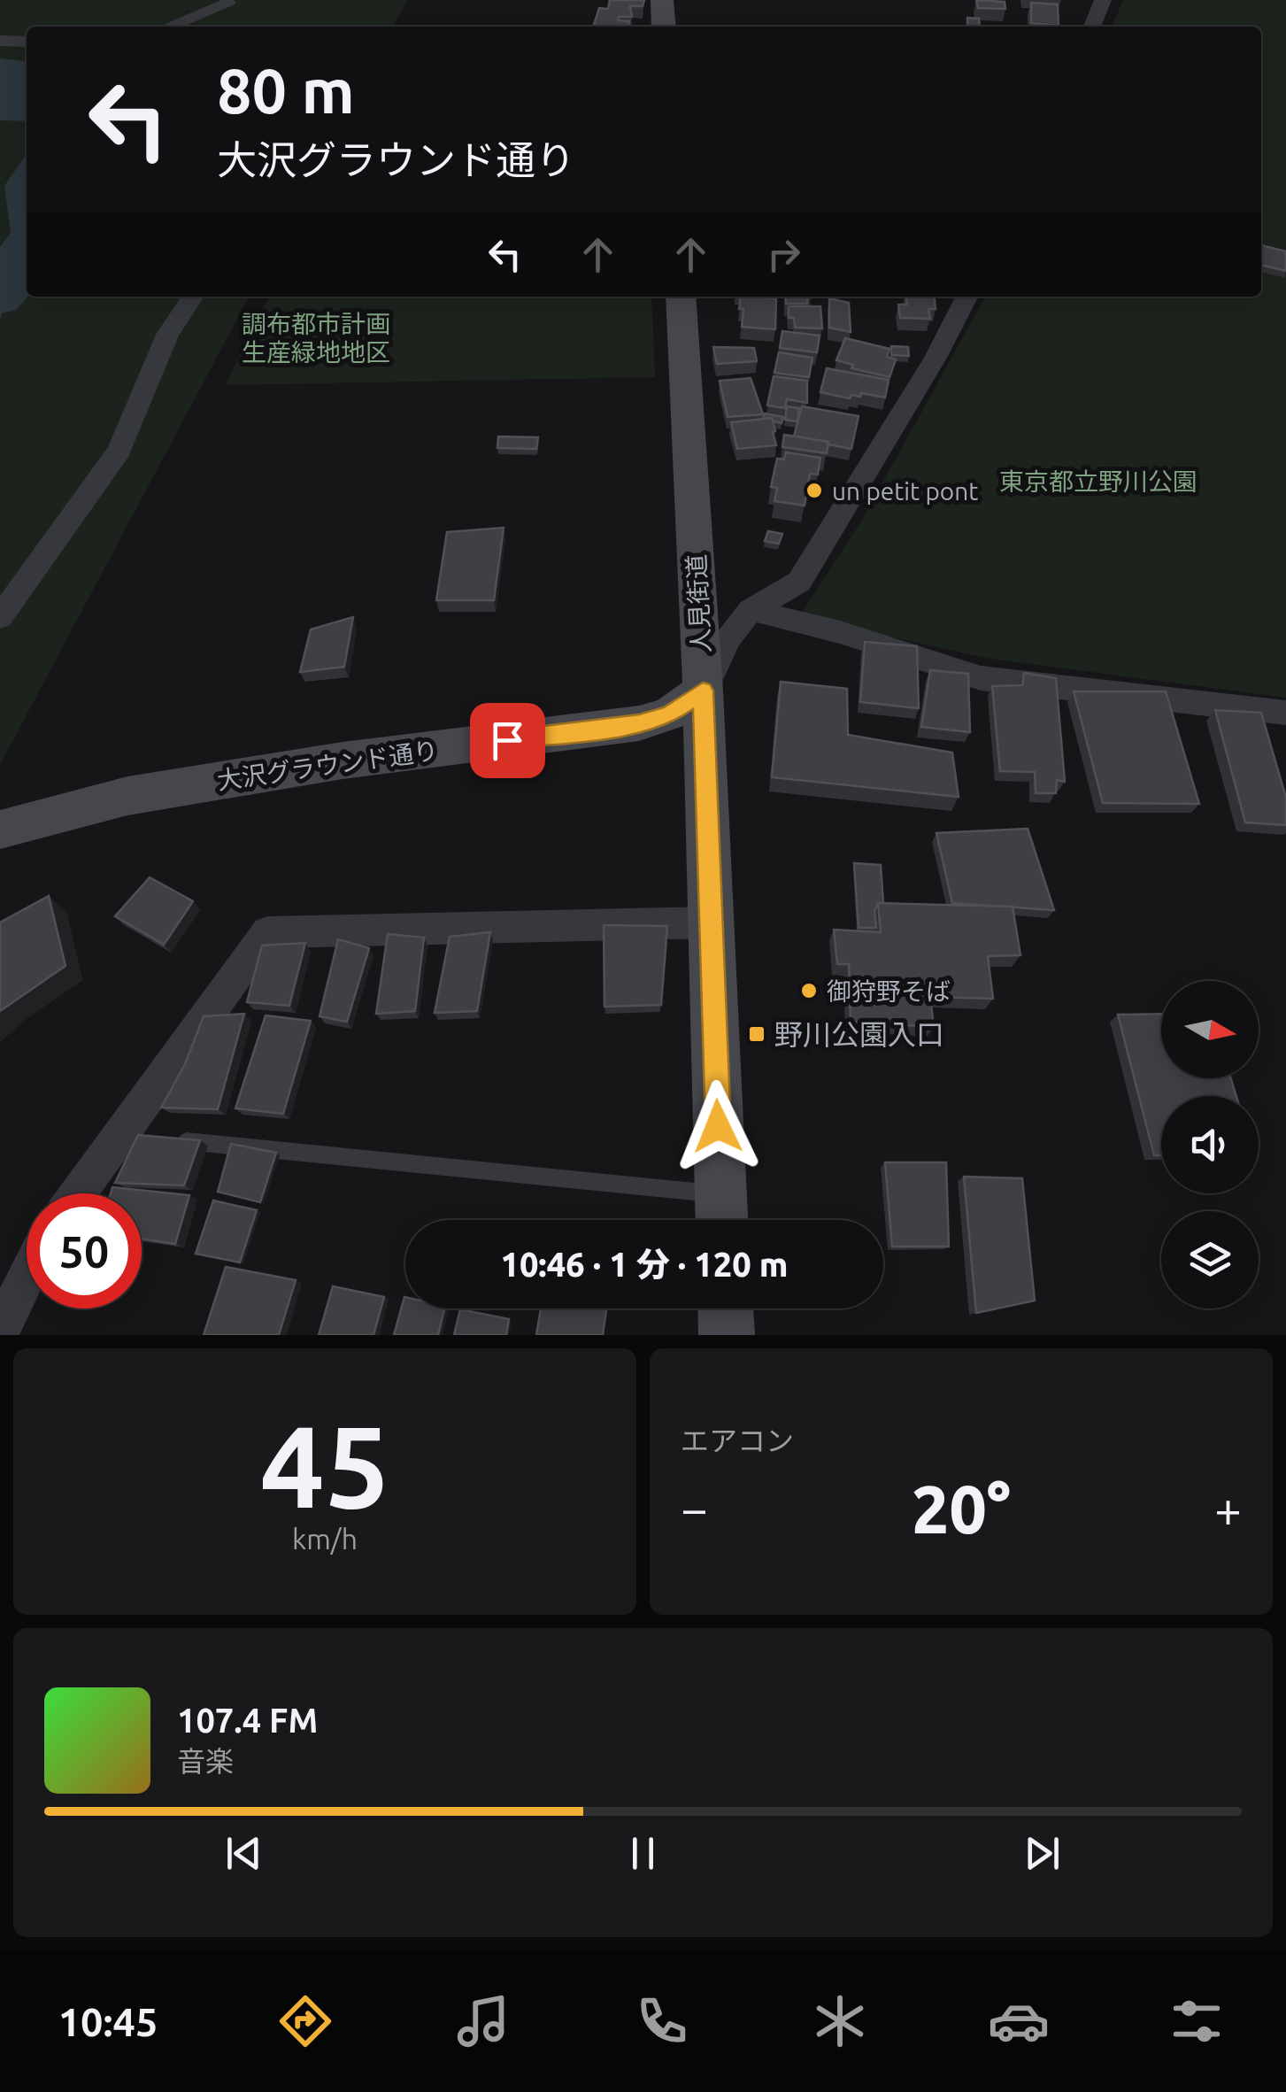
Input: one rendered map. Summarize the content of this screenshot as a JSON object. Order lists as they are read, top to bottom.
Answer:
{
  "streets": {
    "main road": ["人見街道", "大沢グラウンド通り"]
  },
  "crossings": [
    ["人見街道", "大沢グラウンド通り"]
  ],
  "parks": ["調布都市計画 生産緑地地区", "東京都立野川公園"],
  "places": {
    "other": ["un petit pont", "御狩野そば"],
    "transit": ["野川公園入口"]
  },
  "north": "right",
  "page": {
    "turn": ["80 m", "大沢グラウンド通り"],
    "limit": "50",
    "trip": "10:46 · 1 分 · 120 m",
    "tile": [
      ["45", "km/h"],
      "エアコン"
    ],
    "heat": ["−", "20°", "+"],
    "song": ["107.4 FM", "音楽"],
    "tabs": "10:45"
  }
}
